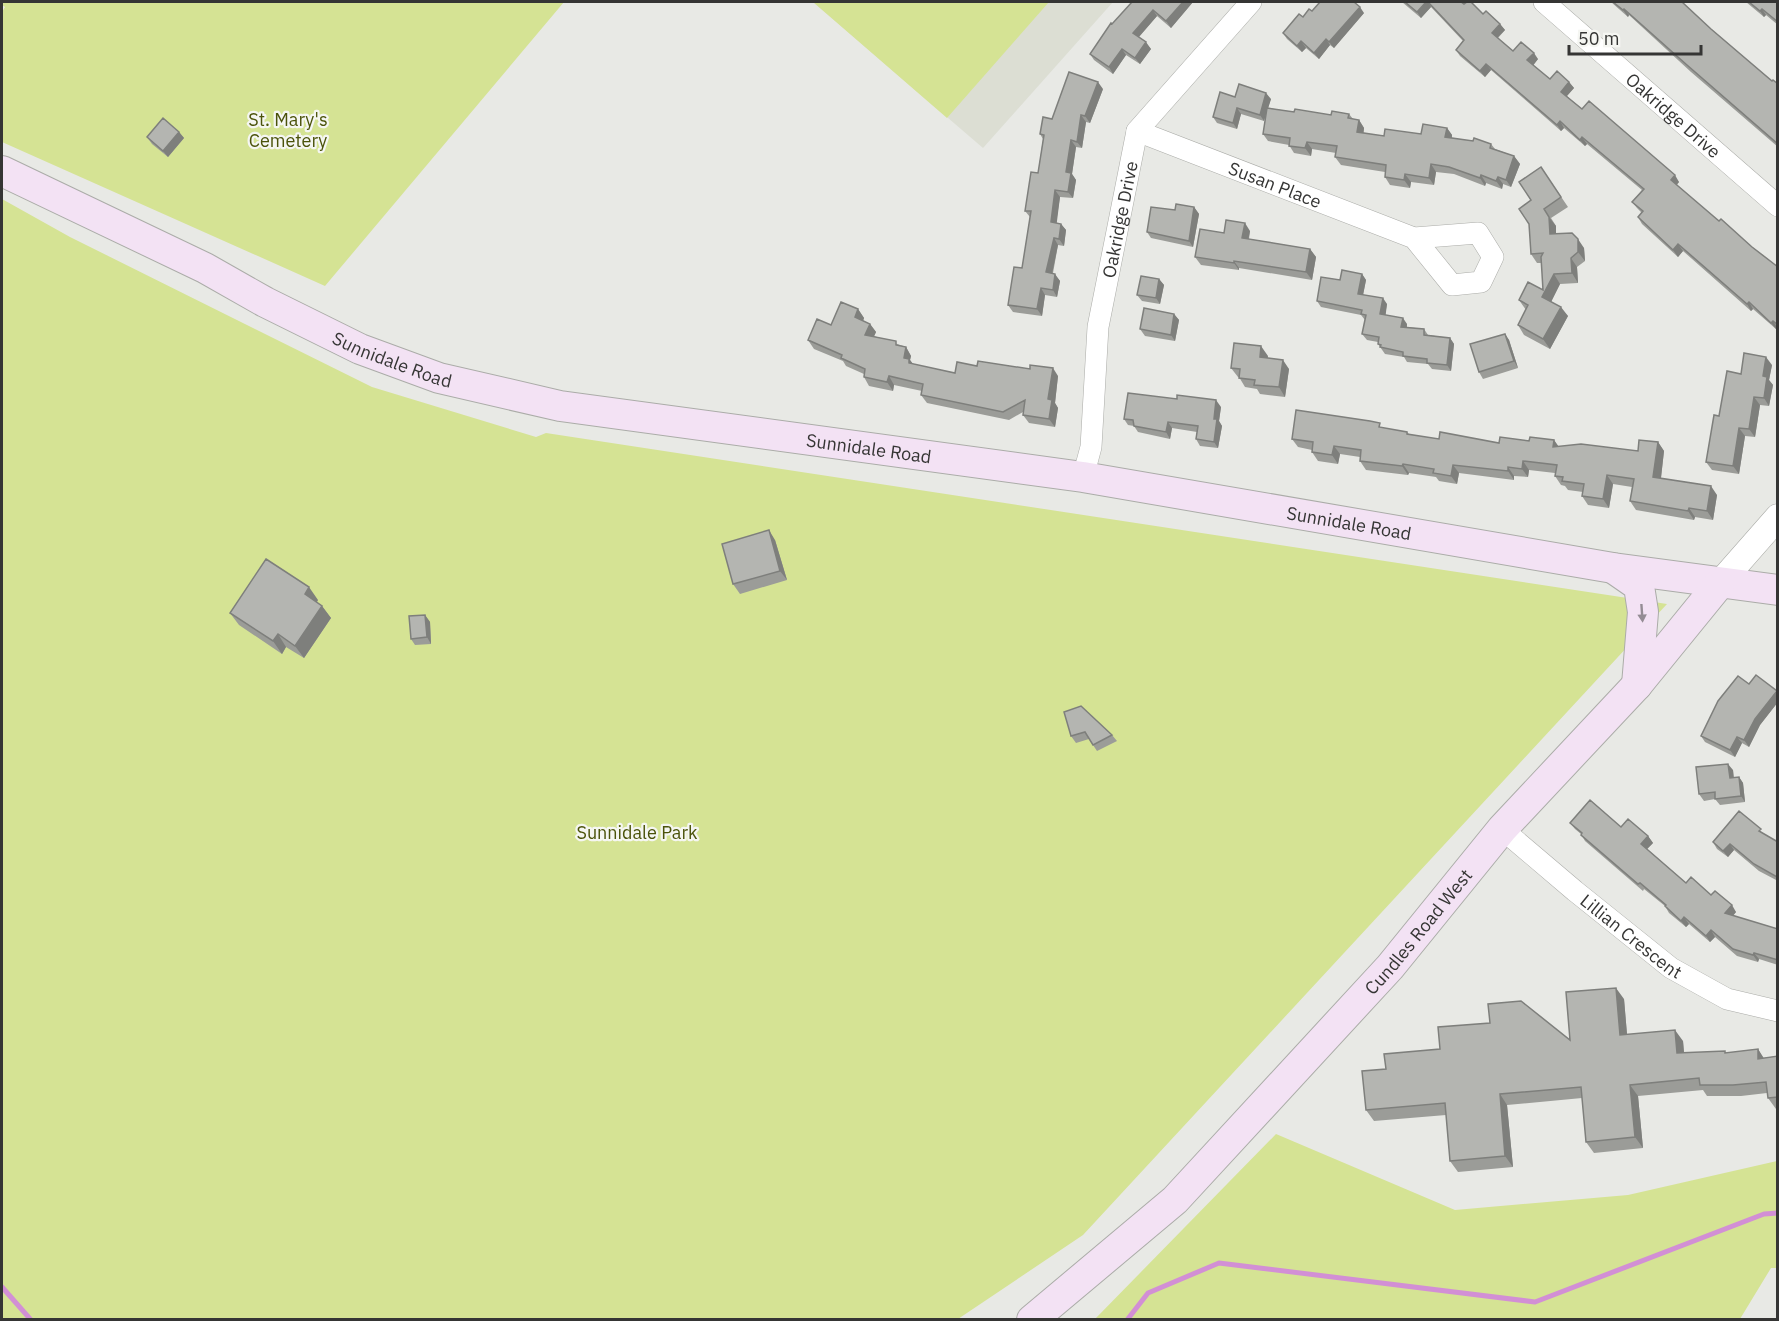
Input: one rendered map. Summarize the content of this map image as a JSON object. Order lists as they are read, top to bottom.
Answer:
{
  "streets": {
    "main road": ["Sunnidale Road", "Cundles Road West"],
    "street": ["Oakridge Drive", "Susan Place", "Lillian Crescent"]
  },
  "crossings": [
    ["Oakridge Drive", "Susan Place"],
    ["Oakridge Drive", "Sunnidale Road"],
    ["Sunnidale Road", "Cundles Road West"],
    ["Cundles Road West", "Lillian Crescent"]
  ],
  "parks": ["St. Mary's Cemetery", "Sunnidale Park"],
  "scale_bar": "50 m"
}
